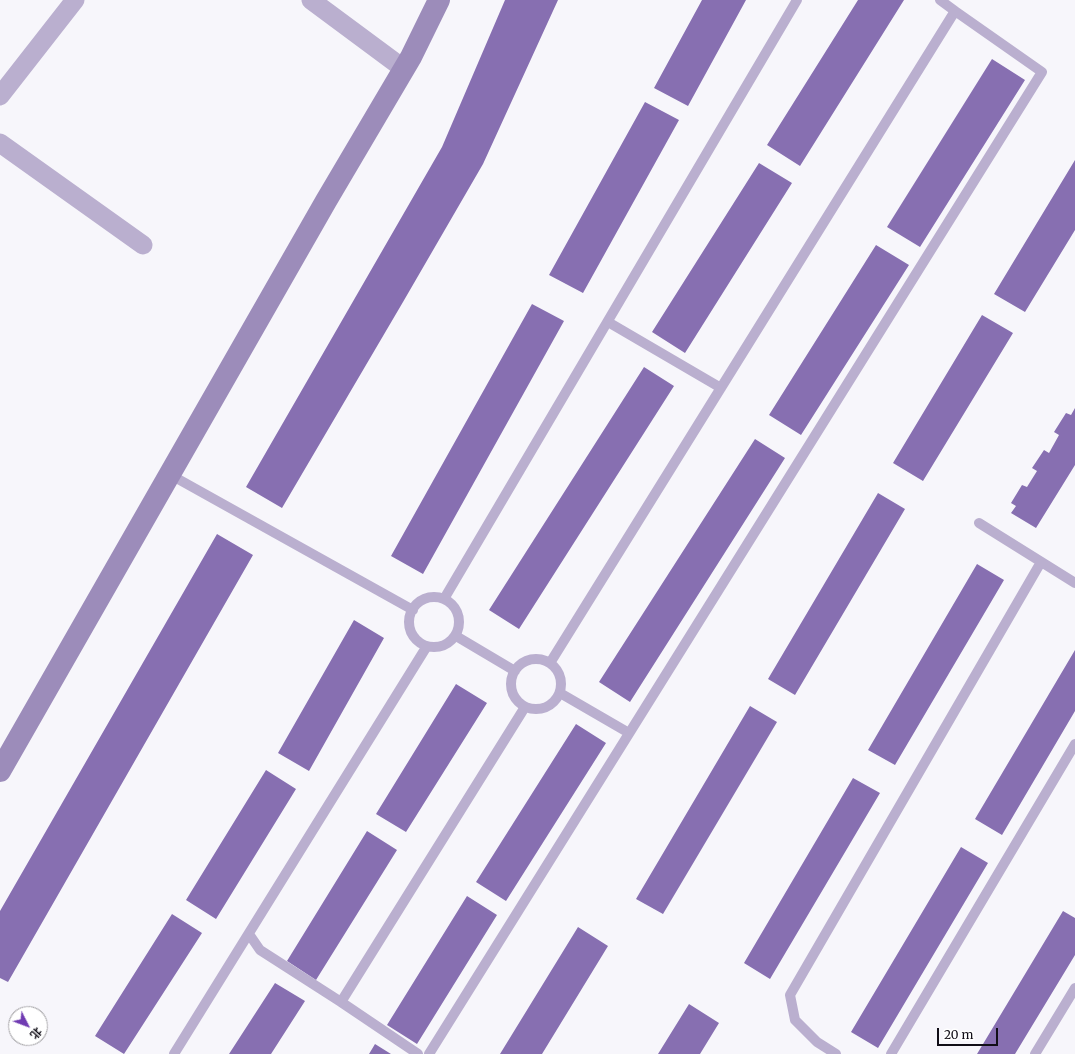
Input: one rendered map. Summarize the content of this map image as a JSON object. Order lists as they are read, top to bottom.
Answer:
{
  "scale_bar": "20 m",
  "north": "bottom right"
}
